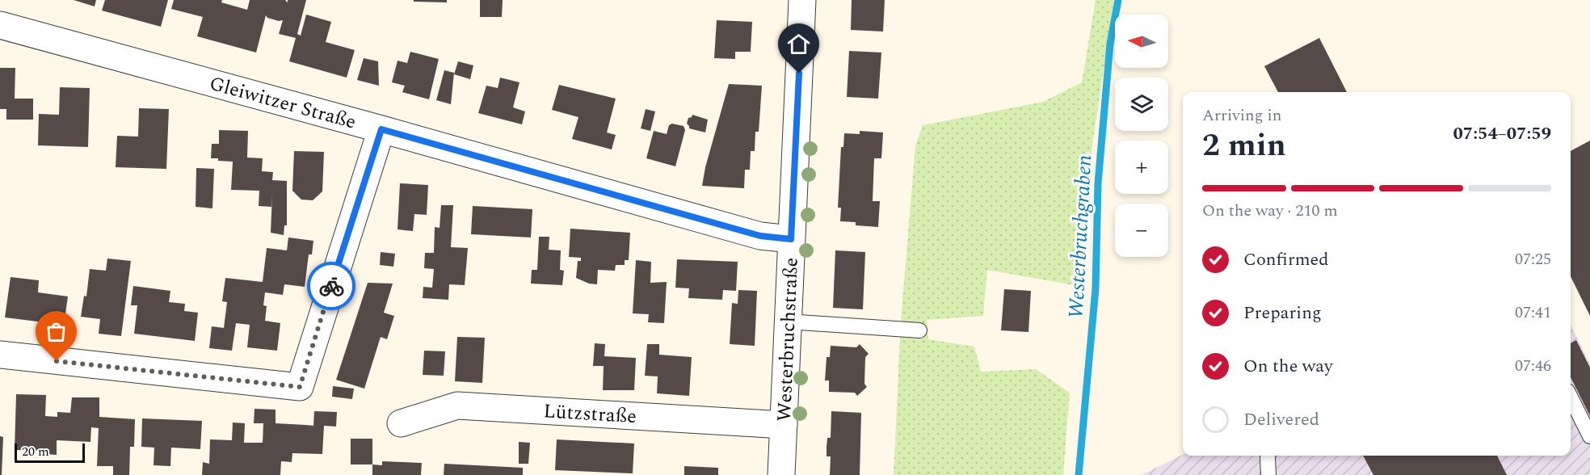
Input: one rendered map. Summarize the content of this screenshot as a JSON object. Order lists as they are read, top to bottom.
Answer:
{
  "streets": {
    "street": ["Gleiwitzer Straße", "Westerbruchstraße", "Lützstraße"]
  },
  "crossings": [
    ["Gleiwitzer Straße", "Westerbruchstraße"],
    ["Westerbruchstraße", "Lützstraße"]
  ],
  "water": ["Westerbruchgraben"],
  "scale_bar": "20 m",
  "north": "left",
  "page": {
    "map_buttons": ["+", "−"],
    "heading": ["2 min", "Arriving in", "07:54–07:59"],
    "bar": "On the way · 210 m",
    "list": [
      ["Confirmed", "07:25"],
      ["Preparing", "07:41"],
      ["On the way", "07:46"],
      "Delivered"
    ],
    "scale": "20 m"
  }
}
